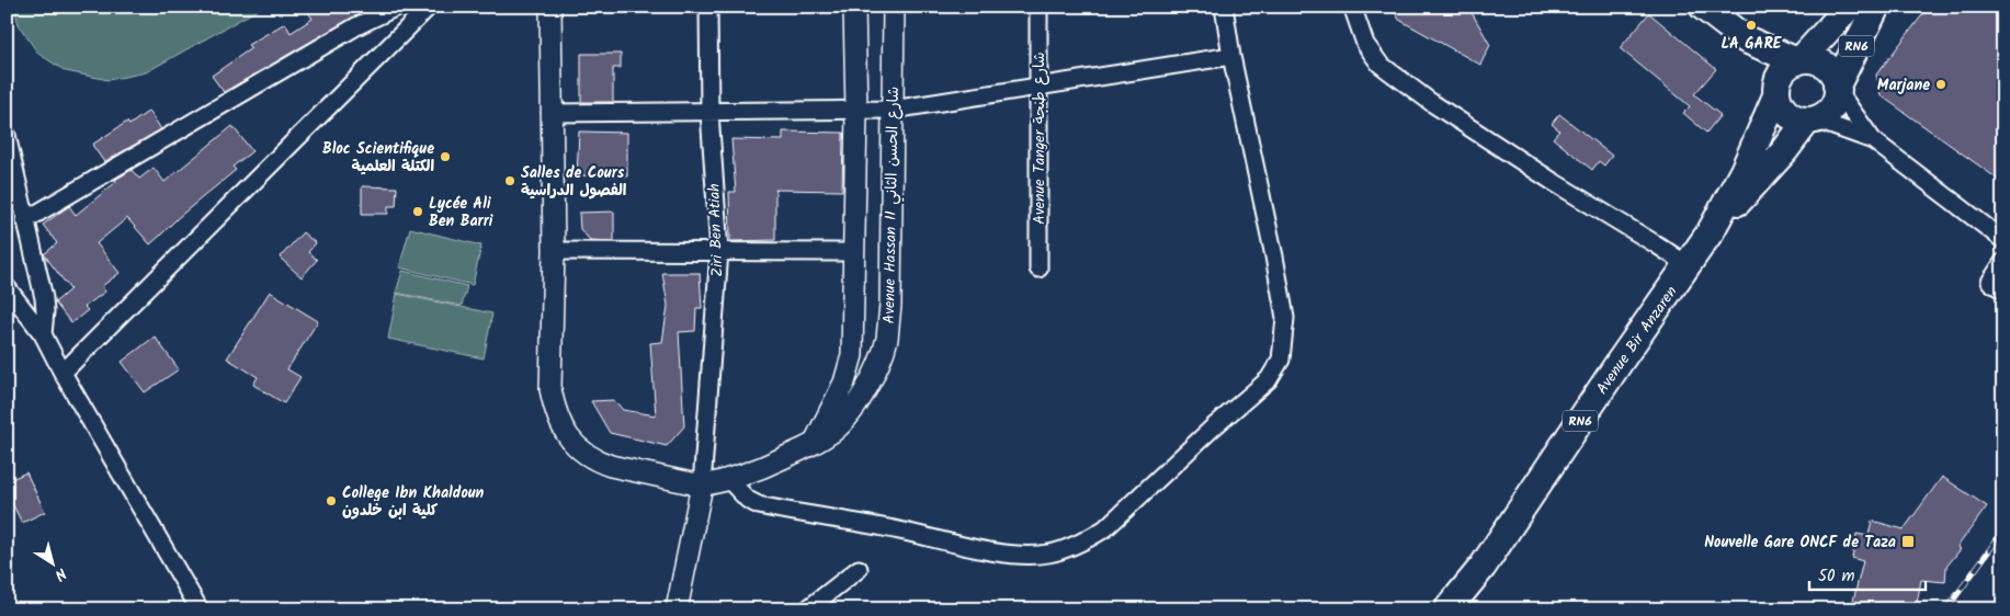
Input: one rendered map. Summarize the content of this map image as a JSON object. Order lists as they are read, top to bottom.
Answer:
{
  "streets": {
    "main road": ["RN6", "Avenue Bir Anzaren"],
    "street": ["Avenue Tanger شارع طنجة", "Avenue Hassan II شارع الحسن الثاني", "Ziri Ben Atiah"]
  },
  "crossings": [
    ["RN6", "Avenue Bir Anzaren"],
    ["Avenue Hassan II شارع الحسن الثاني", "Ziri Ben Atiah"]
  ],
  "places": {
    "other": [
      "LA GARE",
      "Marjane",
      "Bloc Scientifique الكتلة العلمية",
      "Salles de Cours الفصول الدراسية",
      "Lycée Ali Ben Barri",
      "College Ibn Khaldoun كلية ابن خلدون"
    ],
    "transit": ["Nouvelle Gare ONCF de Taza"]
  },
  "scale_bar": "50 m",
  "north": "bottom right"
}
